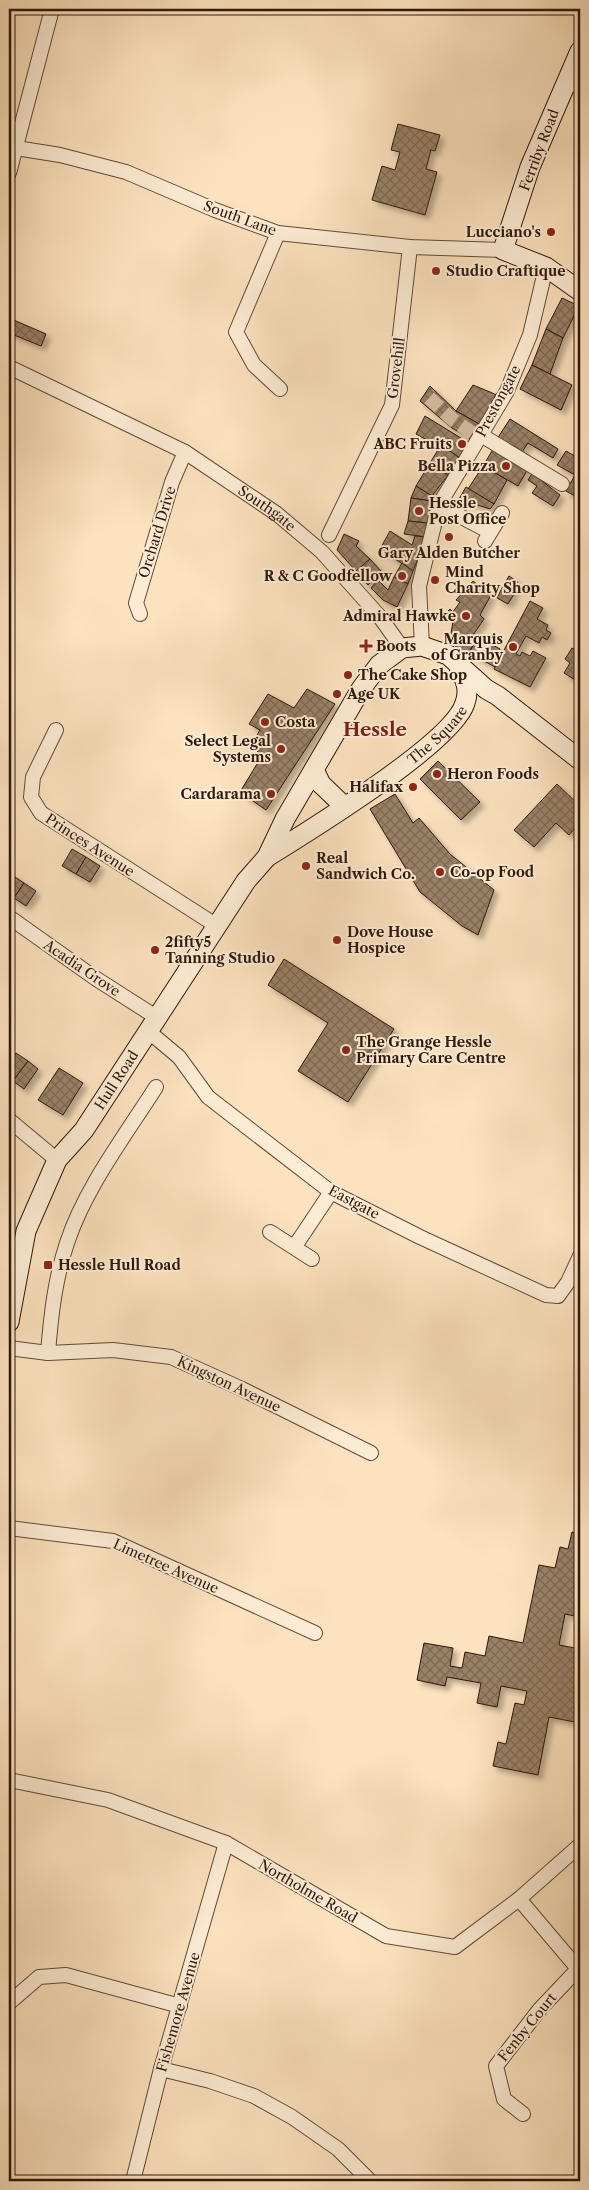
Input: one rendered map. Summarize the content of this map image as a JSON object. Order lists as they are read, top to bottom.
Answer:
{
  "streets": {
    "street": [
      "Ferriby Road",
      "South Lane",
      "Grovehill",
      "Prestongate",
      "Southgate",
      "Orchard Drive",
      "The Square",
      "Princes Avenue",
      "Acadia Grove",
      "Hull Road",
      "Eastgate",
      "Kingston Avenue",
      "Limetree Avenue",
      "Northolme Road",
      "Fishemore Avenue",
      "Fenby Court"
    ]
  },
  "crossings": [
    ["Ferriby Road", "South Lane"],
    ["South Lane", "Grovehill"],
    ["Southgate", "Orchard Drive"],
    ["The Square", "Hull Road"],
    ["Princes Avenue", "Hull Road"],
    ["Acadia Grove", "Hull Road"],
    ["Acadia Grove", "Eastgate"],
    ["Hull Road", "Eastgate"],
    ["Northolme Road", "Fishemore Avenue"]
  ],
  "districts": ["Hessle"],
  "places": {
    "other": [
      "Lucciano's",
      "Studio Craftique",
      "ABC Fruits",
      "Bella Pizza",
      "Hessle Post Office",
      "Gary Alden Butcher",
      "R & C Goodfellow",
      "Mind Charity Shop",
      "Admiral Hawke",
      "Marquis of Granby",
      "The Cake Shop",
      "Age UK",
      "Costa",
      "Select Legal Systems",
      "Heron Foods",
      "Halifax",
      "Cardarama",
      "Real Sandwich Co.",
      "Co-op Food",
      "Dove House Hospice",
      "2fifty5 Tanning Studio",
      "The Grange Hessle Primary Care Centre"
    ],
    "health": ["Boots"],
    "transit": ["Hessle Hull Road"]
  }
}
